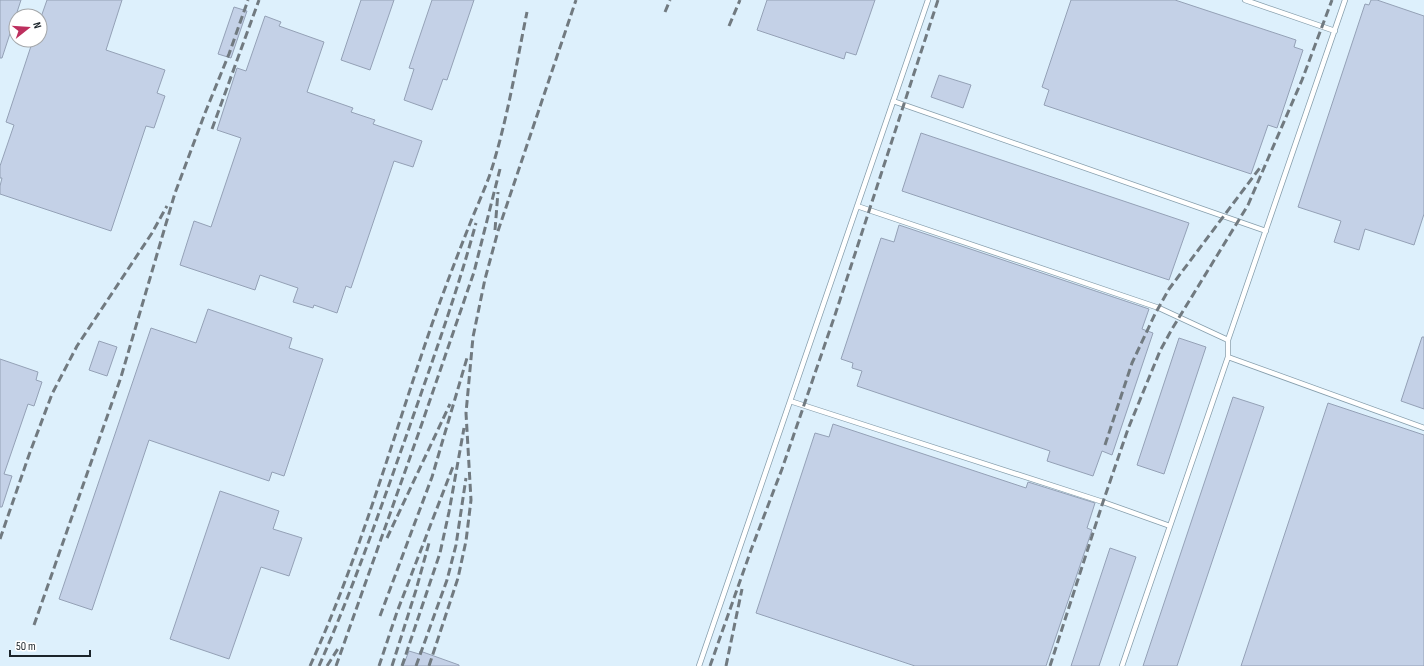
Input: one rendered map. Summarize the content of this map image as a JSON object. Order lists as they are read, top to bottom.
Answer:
{
  "scale_bar": "50 m",
  "north": "right"
}
